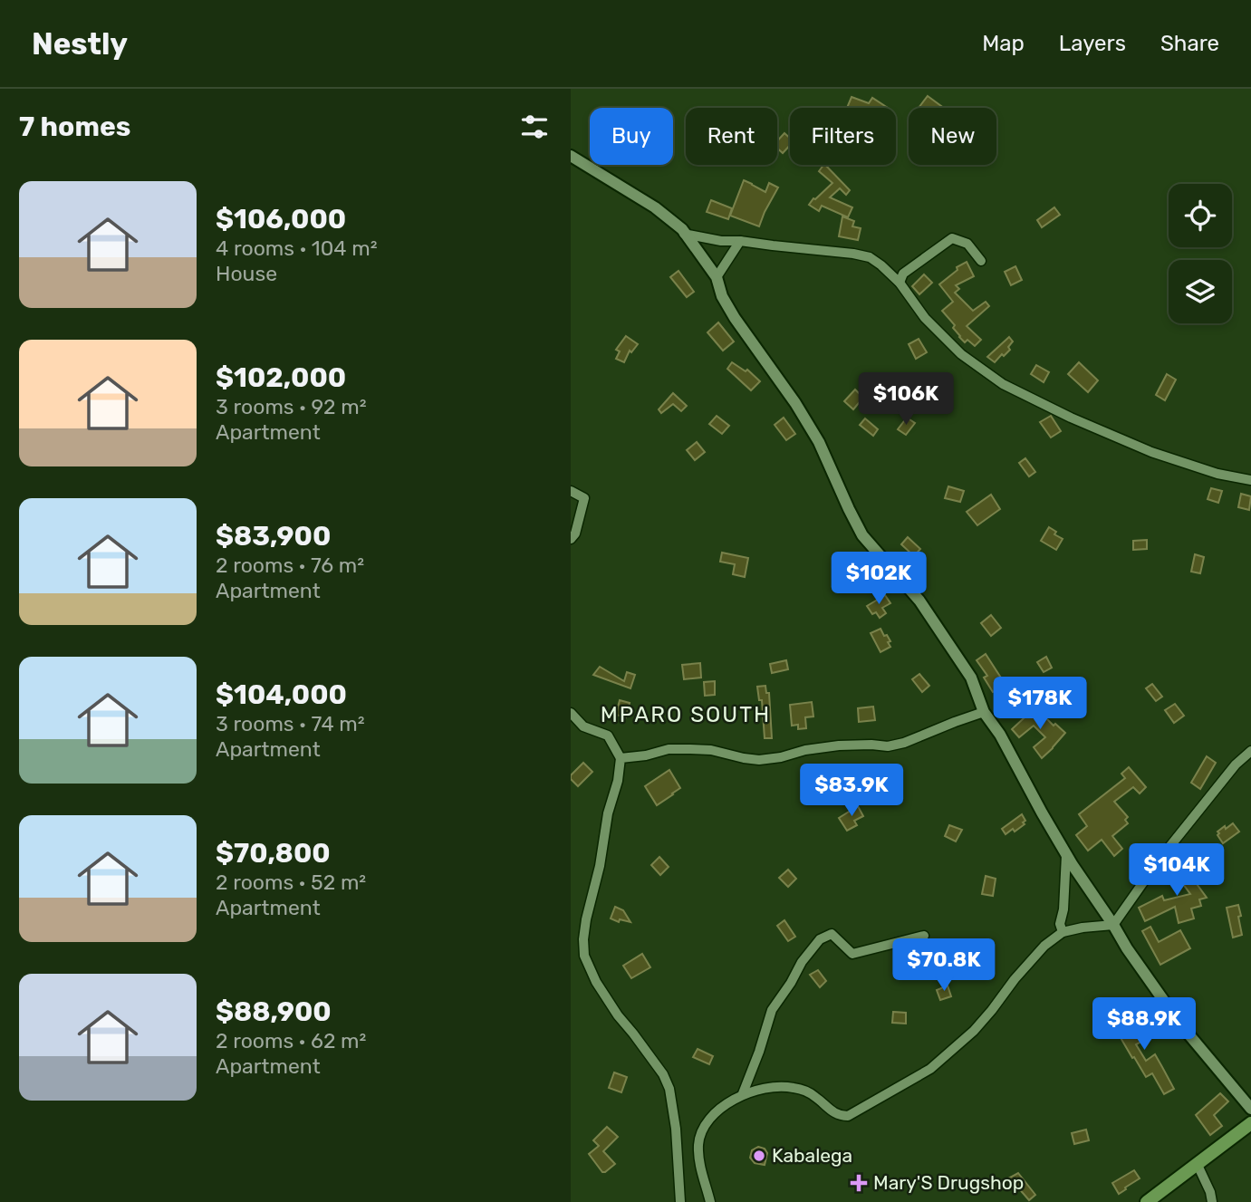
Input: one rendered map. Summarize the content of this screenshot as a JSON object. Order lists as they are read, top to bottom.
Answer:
{
  "districts": ["MPARO SOUTH"],
  "places": {
    "other": ["Kabalega"],
    "health": ["Mary'S Drugshop"]
  },
  "page": {
    "header": "Nestly",
    "nav": ["Map", "Layers", "Share"],
    "heading": "7 homes",
    "chip": [
      "Buy",
      "Rent",
      "Filters",
      "New"
    ],
    "list": [
      {
        "name": "$106,000",
        "note": "4 rooms · 104 m² · House"
      },
      {
        "name": "$102,000",
        "note": "3 rooms · 92 m² · Apartment"
      },
      {
        "name": "$83,900",
        "note": "2 rooms · 76 m² · Apartment"
      },
      {
        "name": "$104,000",
        "note": "3 rooms · 74 m² · Apartment"
      },
      {
        "name": "$70,800",
        "note": "2 rooms · 52 m² · Apartment"
      },
      {
        "name": "$88,900",
        "note": "2 rooms · 62 m² · Apartment"
      }
    ],
    "price": [
      "$106K",
      "$102K",
      "$178K",
      "$83.9K",
      "$104K",
      "$70.8K",
      "$88.9K"
    ]
  }
}
